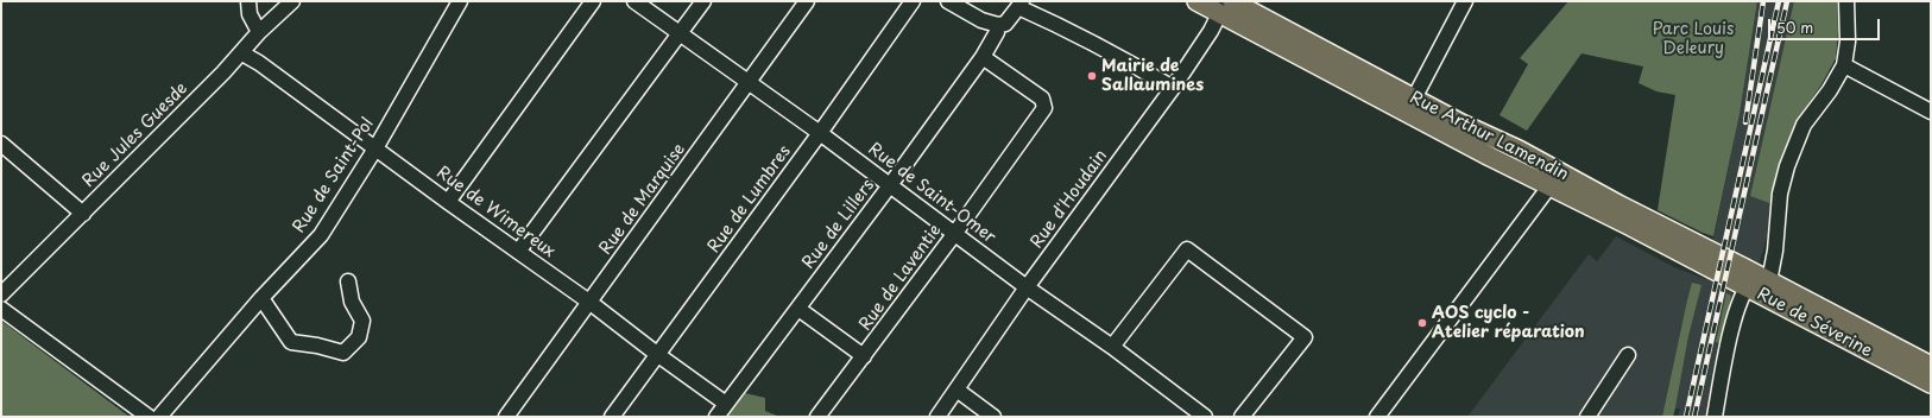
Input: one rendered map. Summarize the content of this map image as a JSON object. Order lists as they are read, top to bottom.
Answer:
{
  "streets": {
    "main road": ["Rue Arthur Lamendin", "Rue de Séverine"],
    "street": [
      "Rue Jules Guesde",
      "Rue de Saint-Pol",
      "Rue de Saint-Omer",
      "Rue de Marquise",
      "Rue de Lumbres",
      "Rue d'Houdain",
      "Rue de Wimereux",
      "Rue de Lillers",
      "Rue de Laventie"
    ]
  },
  "crossings": [
    ["Rue Jules Guesde", "Rue de Wimereux"],
    ["Rue Arthur Lamendin", "Rue d'Houdain"],
    ["Rue Arthur Lamendin", "Rue de Séverine"],
    ["Rue de Saint-Pol", "Rue de Wimereux"],
    ["Rue de Saint-Omer", "Rue de Marquise"],
    ["Rue de Saint-Omer", "Rue de Lumbres"],
    ["Rue de Saint-Omer", "Rue d'Houdain"],
    ["Rue de Saint-Omer", "Rue de Lillers"],
    ["Rue de Saint-Omer", "Rue de Laventie"],
    ["Rue de Marquise", "Rue de Wimereux"],
    ["Rue de Lumbres", "Rue de Wimereux"],
    ["Rue de Wimereux", "Rue de Lillers"],
    ["Rue de Lillers", "Rue de Laventie"]
  ],
  "parks": ["Parc Louis Deleury"],
  "places": ["Mairie de Sallaumines", "AOS cyclo - Atelier réparation"],
  "scale_bar": "50 m"
}
